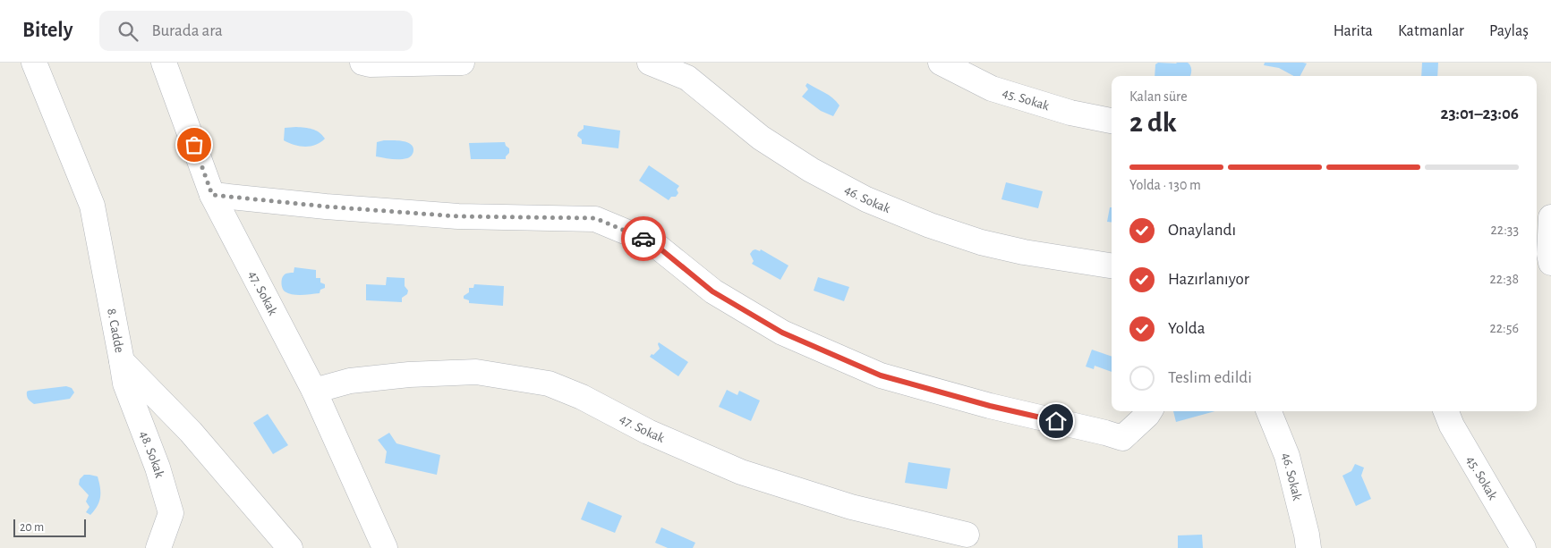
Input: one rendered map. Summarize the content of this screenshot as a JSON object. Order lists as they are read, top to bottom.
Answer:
{
  "streets": {
    "street": [
      "45. Sokak",
      "46. Sokak",
      "47. Sokak",
      "8. Cadde",
      "48. Sokak"
    ]
  },
  "crossings": [
    ["8. Cadde", "48. Sokak"]
  ],
  "scale_bar": "20 m",
  "page": {
    "header": "Bitely",
    "search": "Burada ara",
    "nav": ["Harita", "Katmanlar", "Paylaş"],
    "heading": ["2 dk", "Kalan süre", "23:01–23:06"],
    "bar": "Yolda · 130 m",
    "list": [
      ["Onaylandı", "22:33"],
      ["Hazırlanıyor", "22:38"],
      ["Yolda", "22:56"],
      "Teslim edildi"
    ],
    "scale": "20 m"
  }
}
